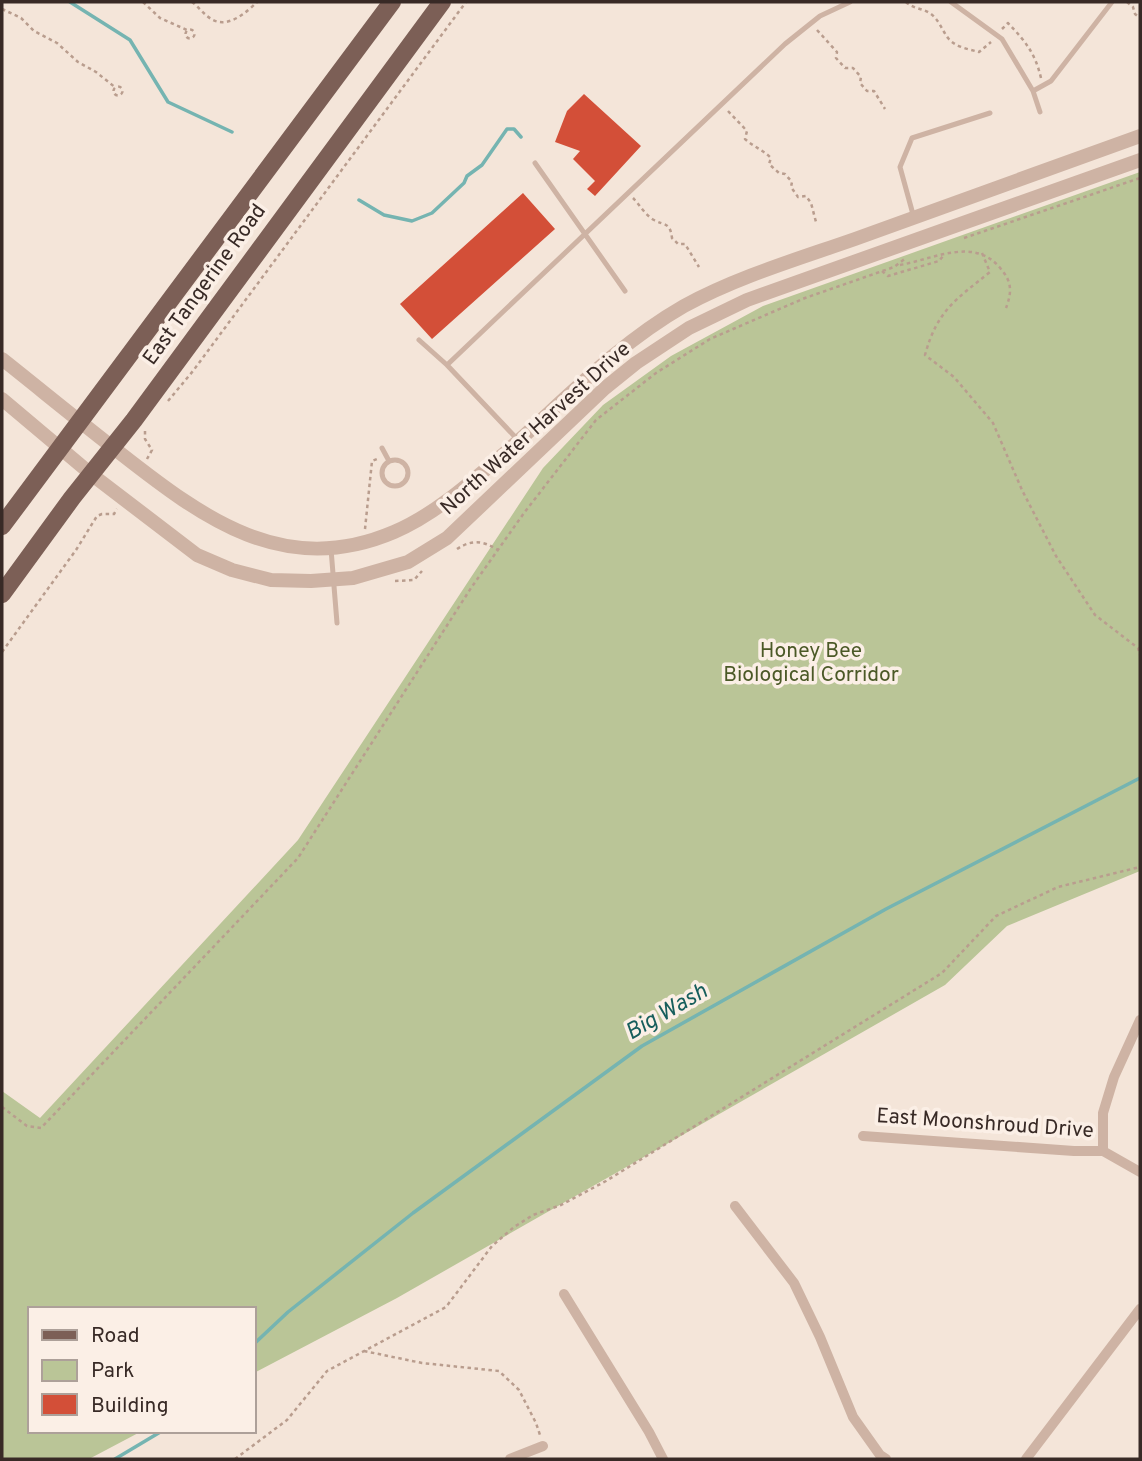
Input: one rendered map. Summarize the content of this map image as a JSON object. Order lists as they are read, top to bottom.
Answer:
{
  "streets": {
    "main road": ["East Tangerine Road"],
    "street": ["North Water Harvest Drive", "East Moonshroud Drive"]
  },
  "crossings": [
    ["East Tangerine Road", "North Water Harvest Drive"]
  ],
  "water": ["Big Wash"],
  "parks": ["Honey Bee Biological Corridor"],
  "legend": ["Road", "Park", "Building"]
}
